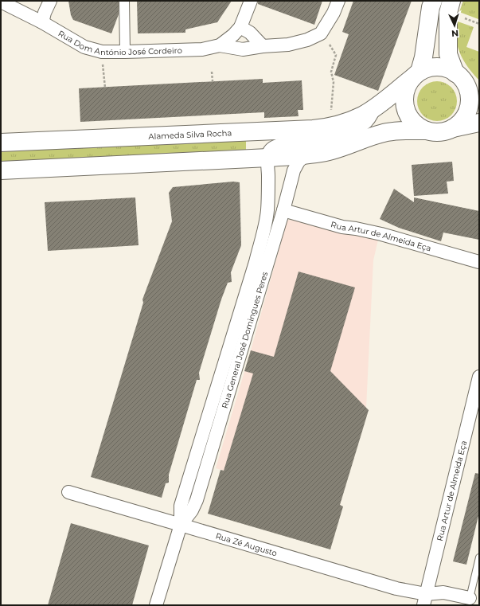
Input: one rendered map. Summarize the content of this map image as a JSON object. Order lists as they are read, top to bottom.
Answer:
{
  "streets": {
    "main road": ["Alameda Silva Rocha"],
    "street": [
      "Rua Dom António José Cordeiro",
      "Rua Artur de Almeida Eça",
      "Rua General José Domingues Peres",
      "Rua Zé Augusto"
    ]
  },
  "crossings": [
    ["Alameda Silva Rocha", "Rua General José Domingues Peres"],
    ["Rua Artur de Almeida Eça", "Rua General José Domingues Peres"],
    ["Rua Artur de Almeida Eça", "Rua Zé Augusto"],
    ["Rua General José Domingues Peres", "Rua Zé Augusto"]
  ],
  "north": "bottom"
}
